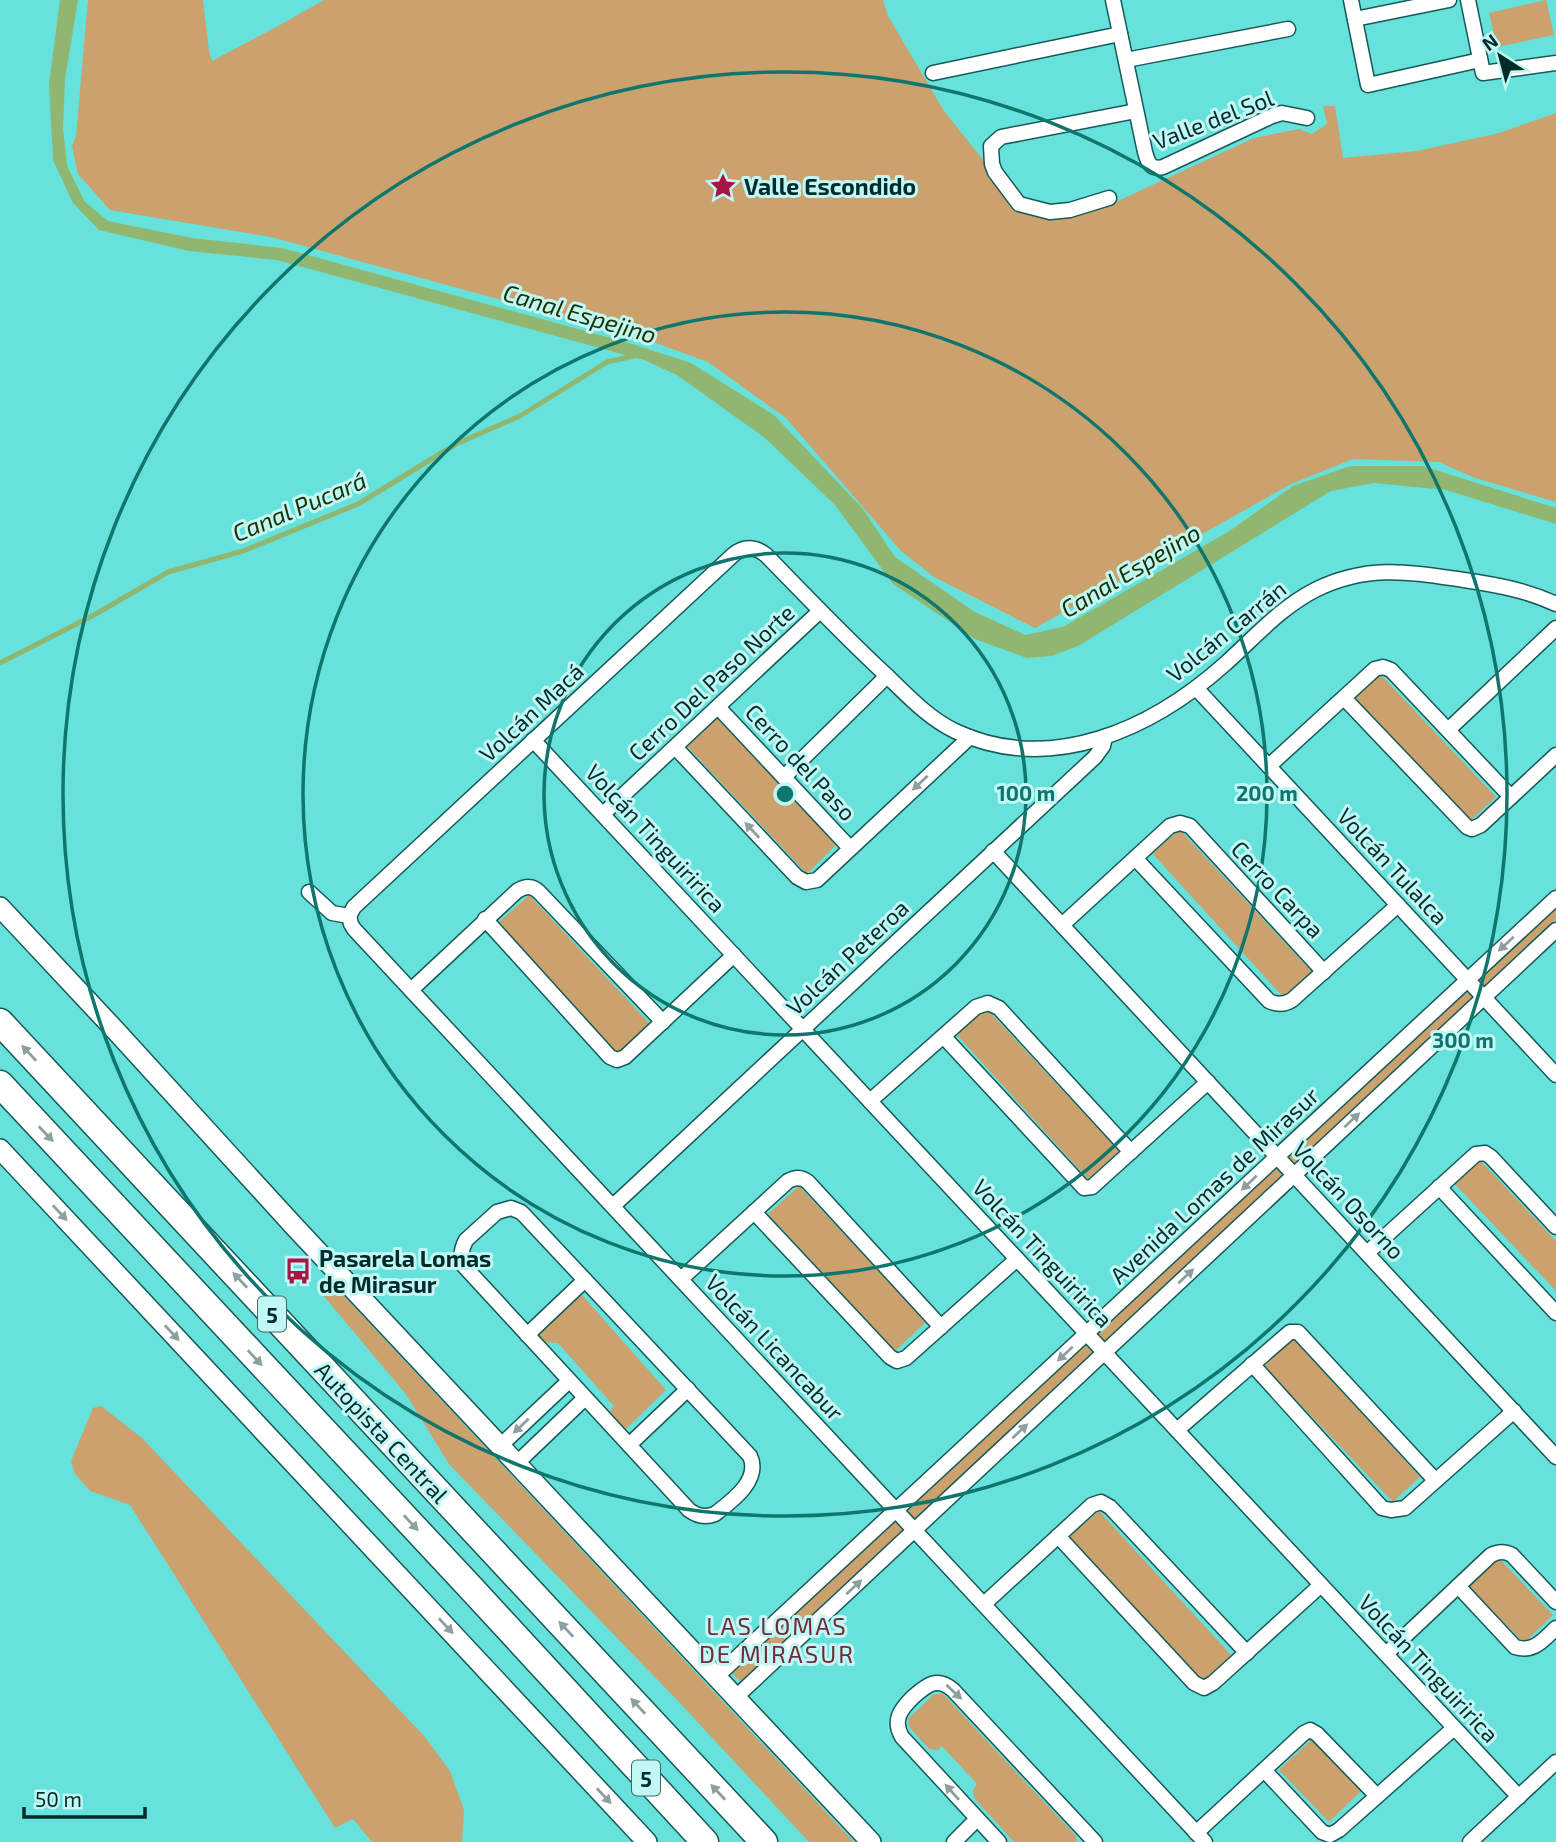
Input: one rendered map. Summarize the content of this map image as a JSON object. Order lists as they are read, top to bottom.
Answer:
{
  "streets": {
    "highway": ["5", "Autopista Central"],
    "street": [
      "Valle del Sol",
      "Volcán Carrán",
      "Cerro Del Paso Norte",
      "Volcán Macá",
      "Cerro del Paso",
      "Volcán Tinguiririca",
      "Volcán Tulalca",
      "Cerro Carpa",
      "Volcán Peteroa",
      "Avenida Lomas de Mirasur",
      "Volcán Osorno",
      "Volcán Licancabur"
    ]
  },
  "crossings": [
    ["Volcán Carrán", "Cerro Del Paso Norte"],
    ["Volcán Carrán", "Volcán Macá"],
    ["Volcán Carrán", "Cerro del Paso"],
    ["Volcán Carrán", "Volcán Tulalca"],
    ["Volcán Carrán", "Volcán Peteroa"],
    ["Cerro Del Paso Norte", "Cerro del Paso"],
    ["Cerro Del Paso Norte", "Volcán Tinguiririca"],
    ["Volcán Macá", "Volcán Tinguiririca"],
    ["Volcán Macá", "Volcán Licancabur"],
    ["Volcán Tinguiririca", "Volcán Peteroa"],
    ["Volcán Tinguiririca", "Avenida Lomas de Mirasur"],
    ["Volcán Tulalca", "Cerro Carpa"],
    ["Volcán Tulalca", "Avenida Lomas de Mirasur"],
    ["Cerro Carpa", "Volcán Osorno"],
    ["Volcán Peteroa", "Volcán Osorno"],
    ["Volcán Peteroa", "Volcán Licancabur"],
    ["Avenida Lomas de Mirasur", "Volcán Osorno"],
    ["Avenida Lomas de Mirasur", "Volcán Licancabur"]
  ],
  "districts": ["LAS LOMAS DE MIRASUR"],
  "water": ["Canal Espejino", "Canal Pucará"],
  "places": {
    "place": ["Valle Escondido"],
    "bus stop": ["Pasarela Lomas de Mirasur"]
  },
  "scale_bar": "50 m",
  "north": "top left",
  "rings": ["100 m", "200 m", "300 m"]
}
